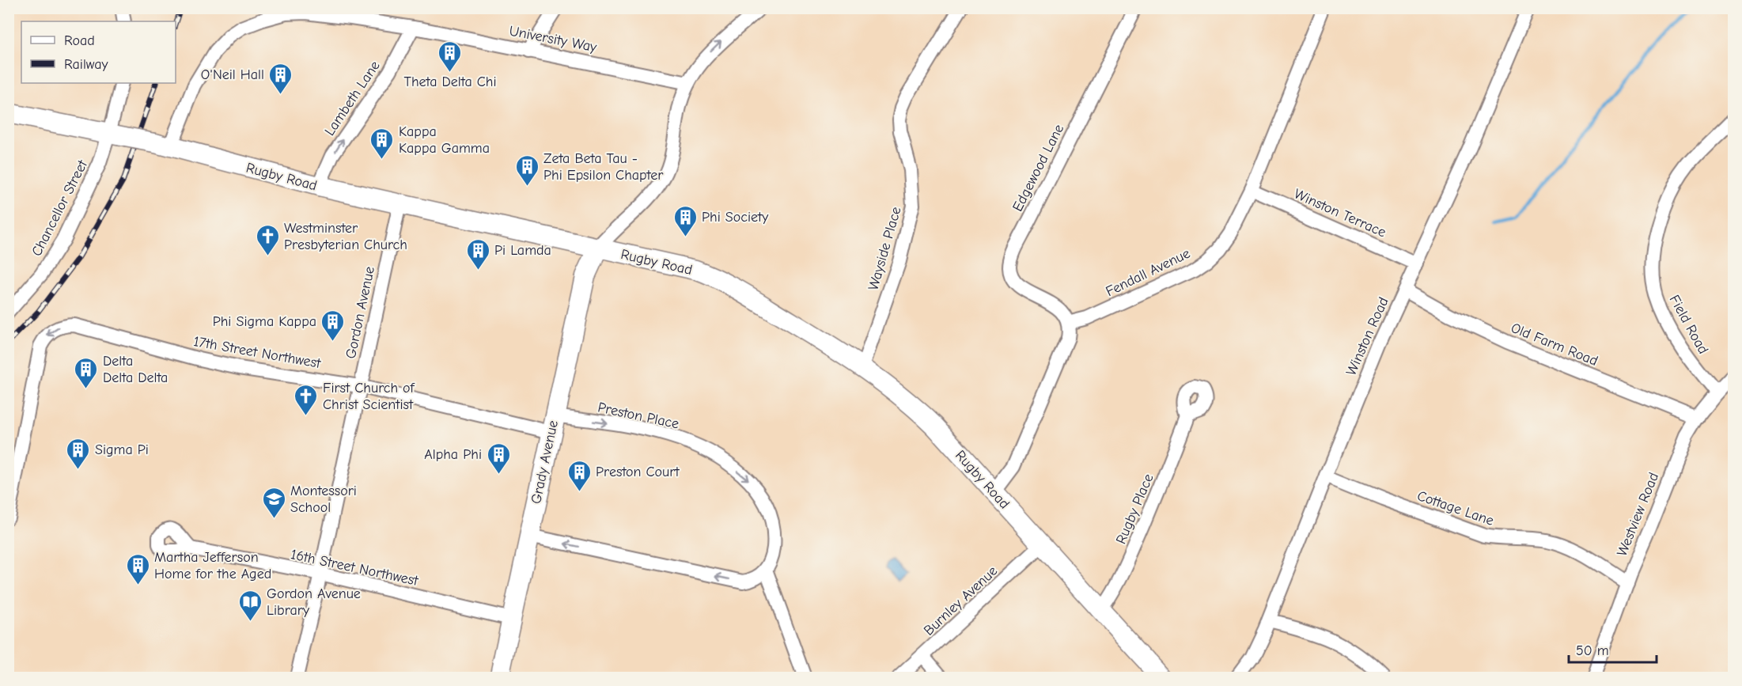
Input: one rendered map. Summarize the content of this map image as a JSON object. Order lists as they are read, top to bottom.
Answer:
{
  "streets": {
    "main road": ["Rugby Road", "Grady Avenue"],
    "street": [
      "University Way",
      "Lambeth Lane",
      "Edgewood Lane",
      "Chancellor Street",
      "Winston Terrace",
      "Wayside Place",
      "Fendall Avenue",
      "Gordon Avenue",
      "Field Road",
      "Winston Road",
      "Old Farm Road",
      "17th Street Northwest",
      "Preston Place",
      "Cottage Lane",
      "Rugby Place",
      "Westview Road",
      "16th Street Northwest",
      "Burnley Avenue"
    ]
  },
  "crossings": [
    ["University Way", "Lambeth Lane"],
    ["University Way", "Rugby Road"],
    ["Lambeth Lane", "Rugby Road"],
    ["Edgewood Lane", "Fendall Avenue"],
    ["Rugby Road", "Chancellor Street"],
    ["Rugby Road", "Wayside Place"],
    ["Rugby Road", "Gordon Avenue"],
    ["Rugby Road", "Grady Avenue"],
    ["Rugby Road", "Rugby Place"],
    ["Rugby Road", "Burnley Avenue"],
    ["Winston Terrace", "Fendall Avenue"],
    ["Winston Terrace", "Winston Road"],
    ["Gordon Avenue", "17th Street Northwest"],
    ["Gordon Avenue", "16th Street Northwest"],
    ["Field Road", "Westview Road"],
    ["Winston Road", "Old Farm Road"],
    ["Winston Road", "Cottage Lane"],
    ["Old Farm Road", "Westview Road"],
    ["17th Street Northwest", "Preston Place"],
    ["17th Street Northwest", "Grady Avenue"],
    ["Preston Place", "Grady Avenue"],
    ["Grady Avenue", "16th Street Northwest"],
    ["Cottage Lane", "Westview Road"]
  ],
  "one_way": ["Lambeth Lane", "Preston Place"],
  "places": {
    "building": [
      "Theta Delta Chi",
      "O'Neil Hall",
      "Kappa Kappa Gamma",
      "Zeta Beta Tau - Phi Epsilon Chapter",
      "Phi Society",
      "Pi Lamda",
      "Phi Sigma Kappa",
      "Delta Delta Delta",
      "Sigma Pi",
      "Alpha Phi",
      "Preston Court",
      "Martha Jefferson Home for the Aged"
    ],
    "church": ["Westminster Presbyterian Church", "First Church of Christ Scientist"],
    "school or university": ["Montessori School"],
    "library": ["Gordon Avenue Library"]
  },
  "legend": ["Road", "Railway"],
  "scale_bar": "50 m"
}
